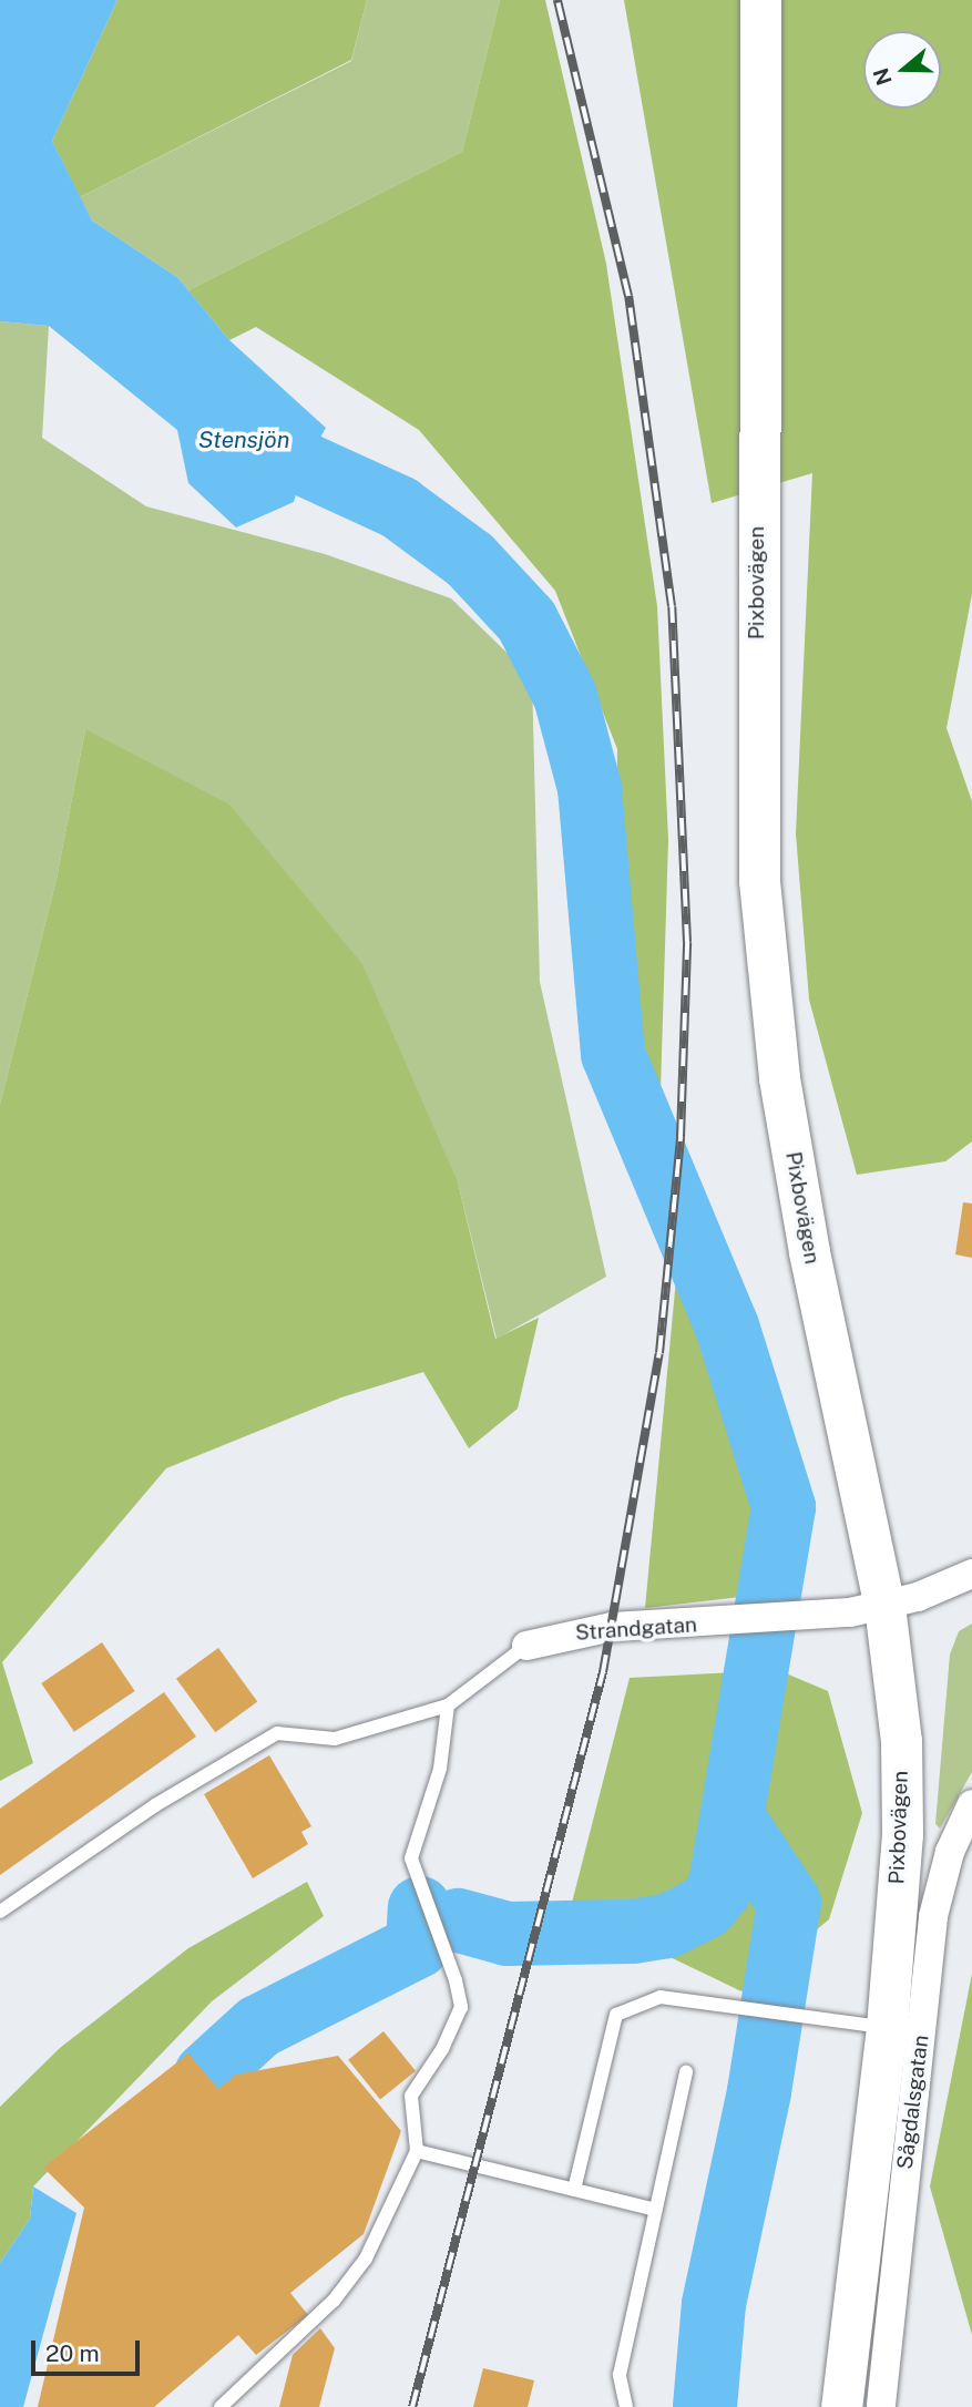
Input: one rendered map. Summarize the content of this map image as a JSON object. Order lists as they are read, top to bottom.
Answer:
{
  "streets": {
    "street": ["Pixbovägen", "Strandgatan", "Sågdalsgatan"]
  },
  "crossings": [
    ["Pixbovägen", "Strandgatan"],
    ["Pixbovägen", "Sågdalsgatan"]
  ],
  "water": ["Stensjön"],
  "scale_bar": "20 m",
  "north": "left"
}
